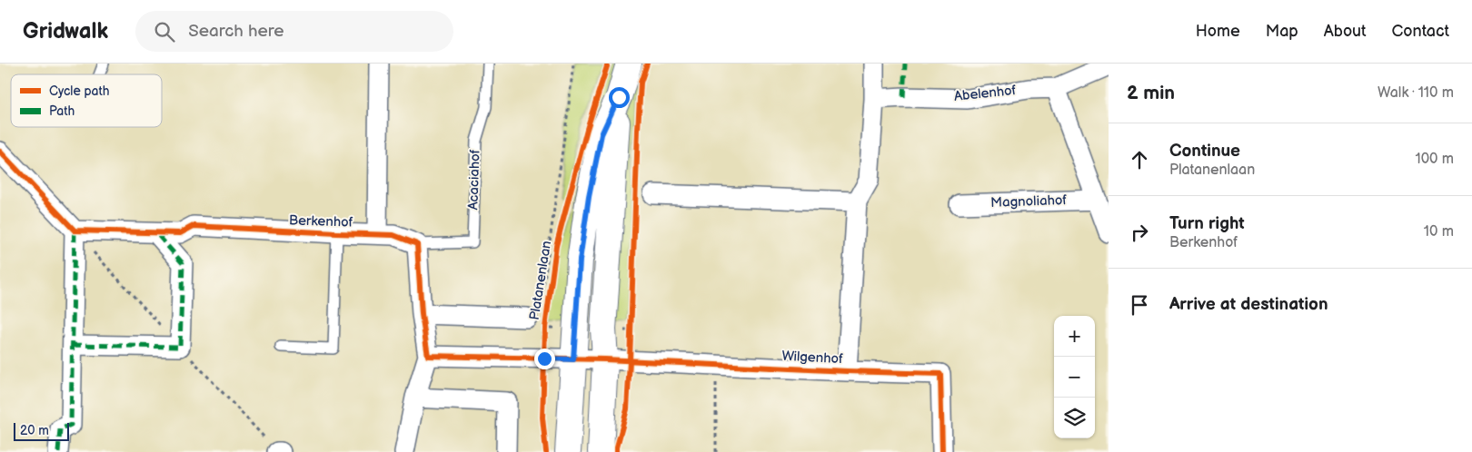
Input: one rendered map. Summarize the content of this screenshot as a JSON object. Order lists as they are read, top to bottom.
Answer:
{
  "streets": {
    "street": [
      "Abelenhof",
      "Magnoliahof",
      "Berkenhof",
      "Wilgenhof"
    ],
    "lane": ["Acaciahof"],
    "cycle path": ["Platanenlaan"]
  },
  "crossings": [
    ["Acaciahof", "Berkenhof"]
  ],
  "legend": ["Cycle path", "Path"],
  "scale_bar": "20 m",
  "page": {
    "header": "Gridwalk",
    "search": "Search here",
    "nav": [
      "Home",
      "Map",
      "About",
      "Contact"
    ],
    "heading": ["2 min", "Walk · 110 m"],
    "list": [
      ["Continue", "Platanenlaan", "100 m"],
      ["Turn right", "Berkenhof", "10 m"],
      "Arrive at destination"
    ],
    "map_buttons": ["+", "−"],
    "scale": "20 m"
  }
}
